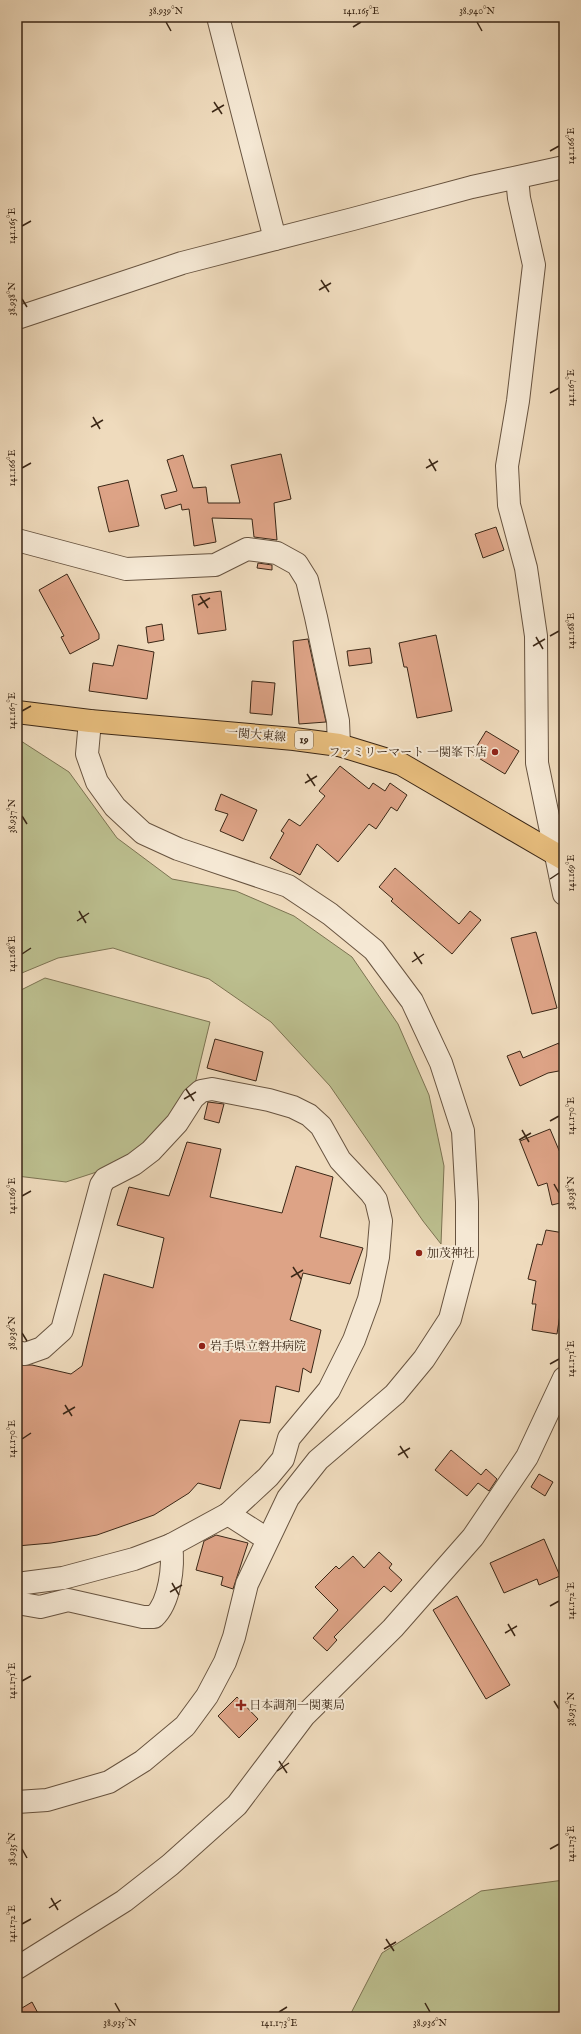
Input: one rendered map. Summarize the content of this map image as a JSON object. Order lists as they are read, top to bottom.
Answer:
{
  "streets": {
    "main road": ["一関大東線", "19"]
  },
  "places": {
    "other": ["ファミリーマート 一関峯下店", "加茂神社", "岩手県立磐井病院"],
    "health": ["日本調剤一関薬局"]
  },
  "coordinates": [
    "38.939°N",
    "141.165°E",
    "38.940°N",
    "141.166°E",
    "38.938°N",
    "141.167°E",
    "141.168°E",
    "38.937°N",
    "141.169°E",
    "141.170°E",
    "38.936°N",
    "141.171°E",
    "141.172°E",
    "141.173°E",
    "38.935°N"
  ]
}
